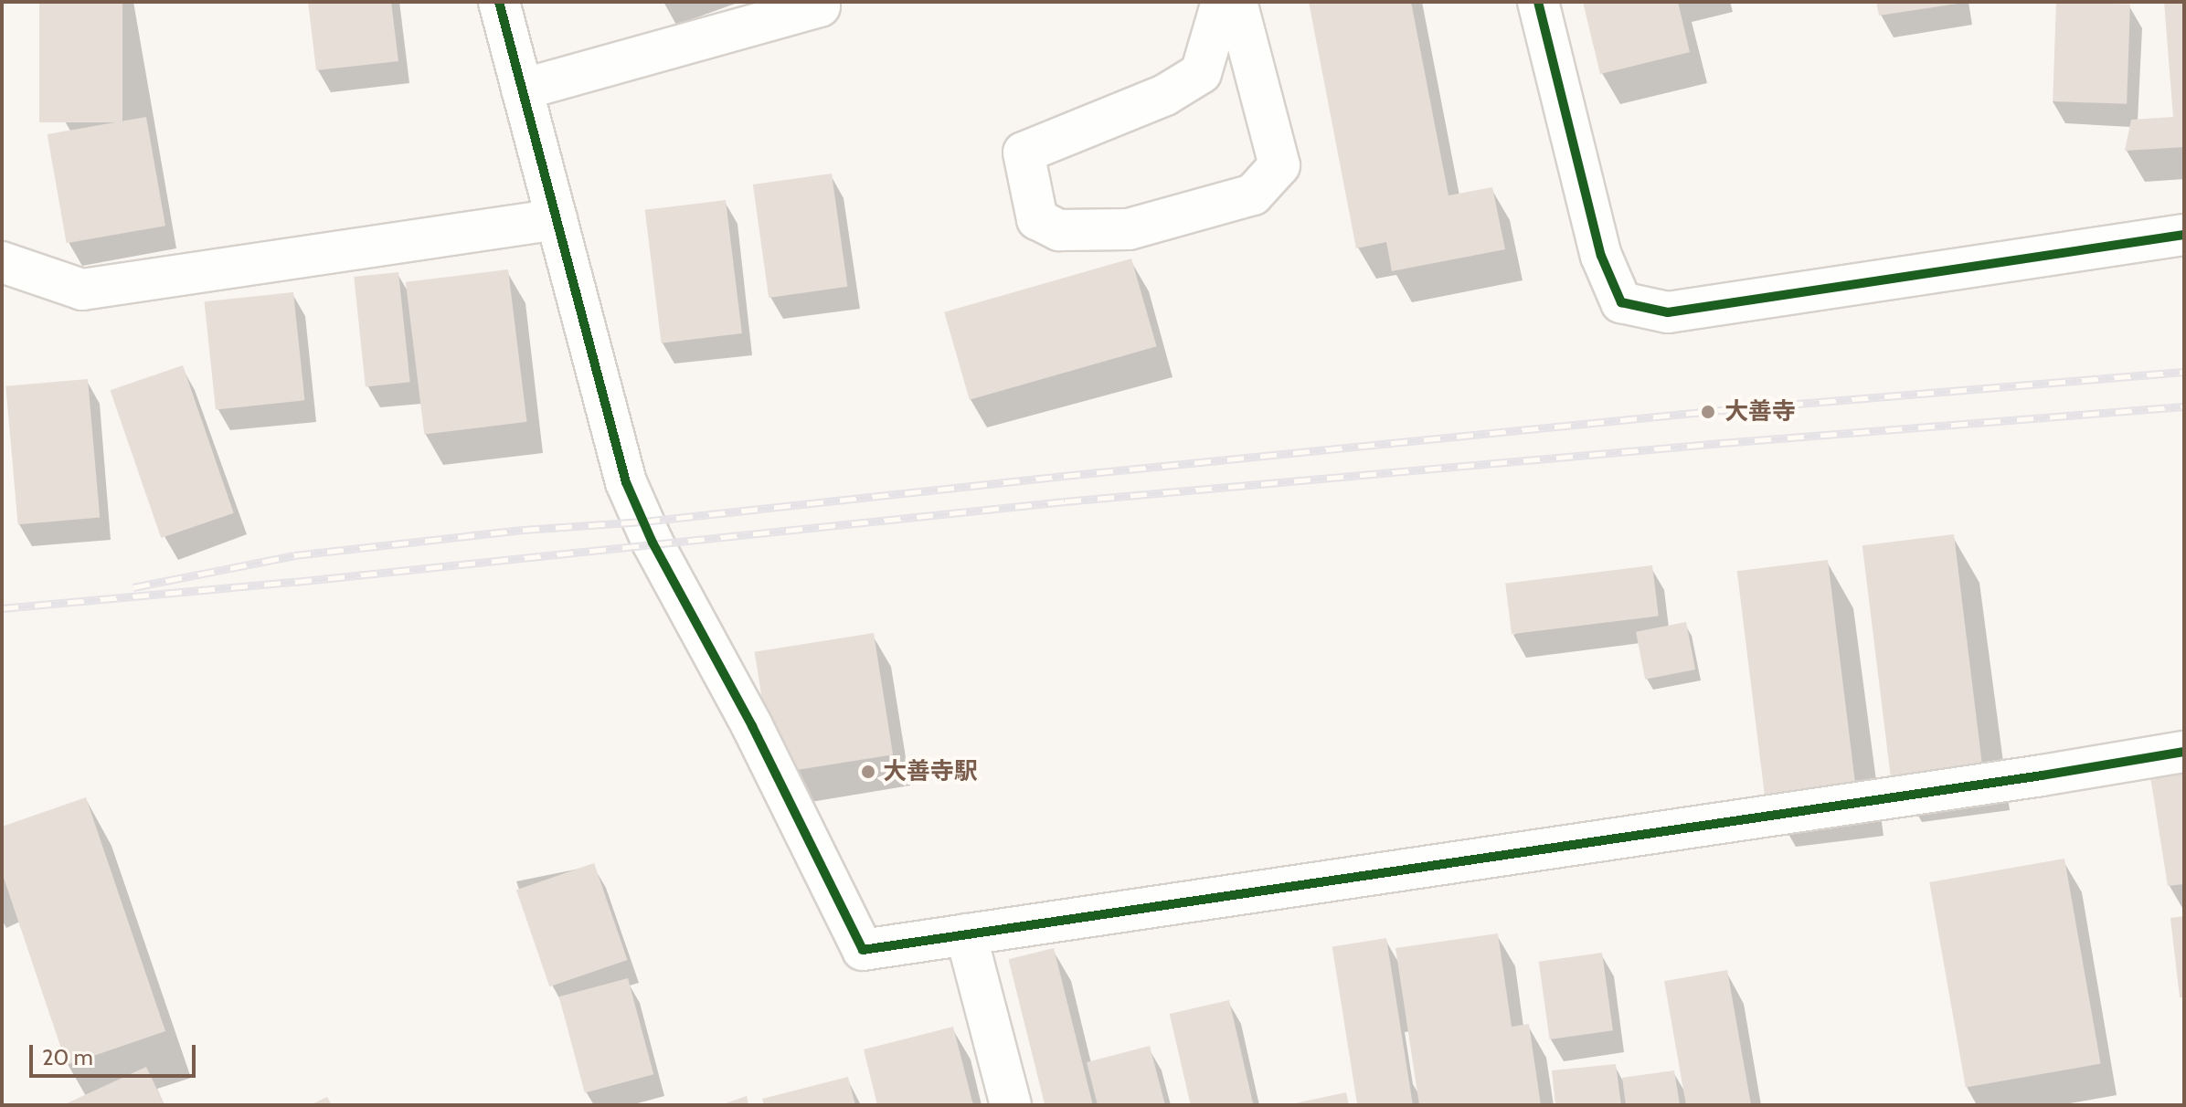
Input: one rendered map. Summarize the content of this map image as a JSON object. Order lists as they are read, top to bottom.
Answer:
{
  "places": ["大善寺", "大善寺駅"],
  "scale_bar": "20 m"
}
